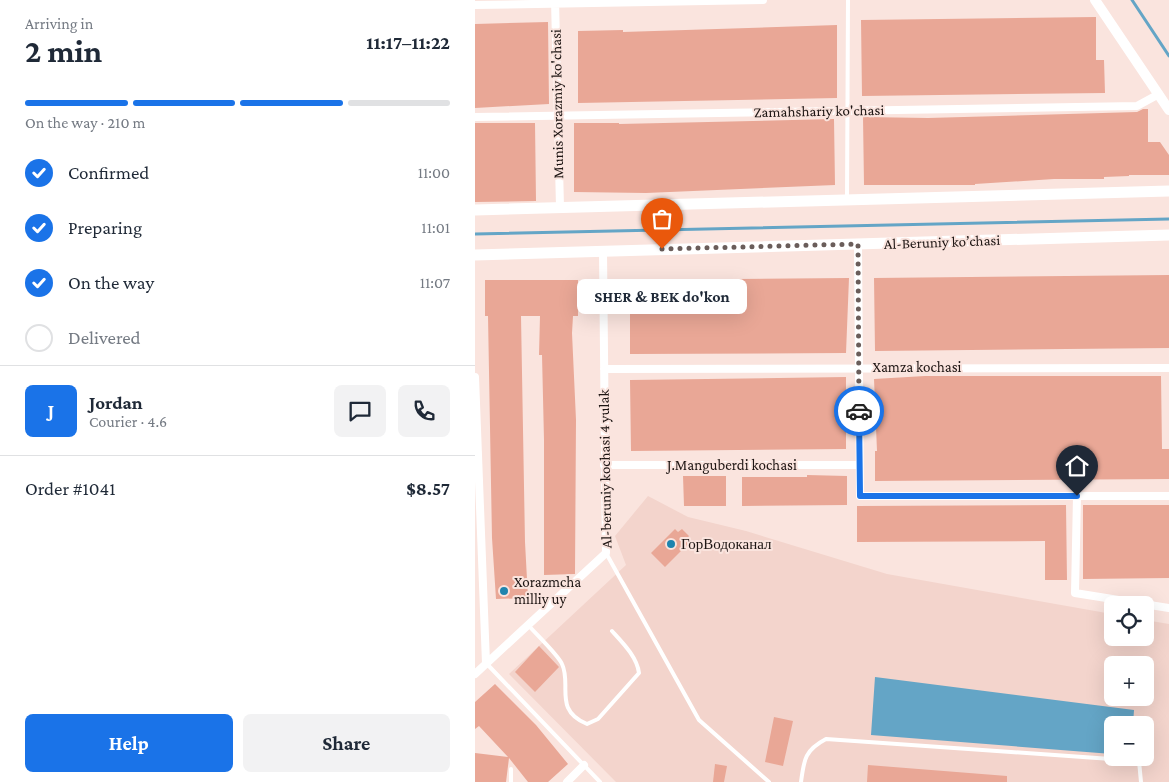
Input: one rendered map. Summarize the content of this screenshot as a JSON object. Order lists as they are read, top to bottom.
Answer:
{
  "streets": {
    "main road": ["Al-Beruniy ko’chasi"],
    "street": [
      "Munis Xorazmiy ko'chasi",
      "Zamahshariy ko'chasi",
      "Xamza kochasi",
      "J.Manguberdi kochasi",
      "Al-beruniy kochasi 4 yulak"
    ]
  },
  "crossings": [
    ["Munis Xorazmiy ko'chasi", "Zamahshariy ko'chasi"],
    ["Al-Beruniy ko’chasi", "Al-beruniy kochasi 4 yulak"],
    ["Xamza kochasi", "Al-beruniy kochasi 4 yulak"],
    ["J.Manguberdi kochasi", "Al-beruniy kochasi 4 yulak"]
  ],
  "places": ["SHER & BEK do'kon", "ГорВодоканал", "Xorazmcha milliy uy"],
  "page": {
    "heading": ["2 min", "Arriving in", "11:17–11:22"],
    "panel": [
      "Jordan",
      "Courier · 4.6",
      "Order #1041",
      "$8.57"
    ],
    "bar": "On the way · 210 m",
    "list": [
      ["Confirmed", "11:00"],
      ["Preparing", "11:01"],
      ["On the way", "11:07"],
      "Delivered"
    ],
    "bubble": "SHER & BEK do'kon",
    "round": "J",
    "map_buttons": ["+", "−"],
    "buttons": ["Help", "Share"]
  }
}
